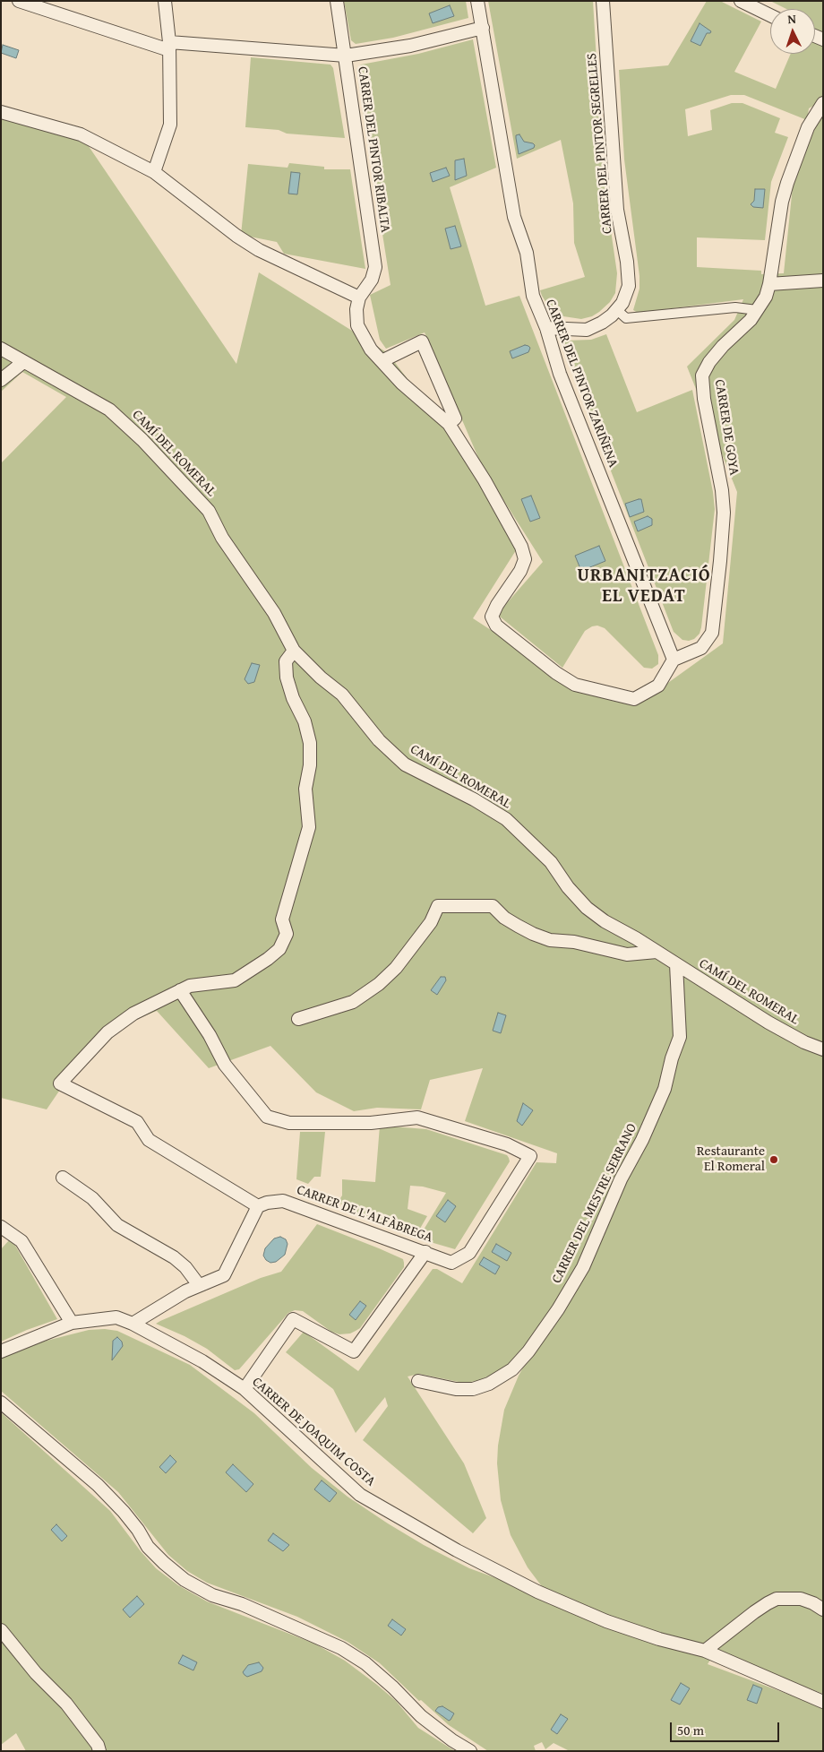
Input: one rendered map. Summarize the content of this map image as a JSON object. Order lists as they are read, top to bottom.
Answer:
{
  "streets": {
    "street": [
      "CARRER DEL PINTOR SEGRELLES",
      "CARRER DEL PINTOR RIBALTA",
      "CARRER DEL PINTOR ZARIÑENA",
      "CARRER DE GOYA",
      "CAMÍ DEL ROMERAL",
      "CARRER DEL MESTRE SERRANO",
      "CARRER DE L'ALFÀBREGA",
      "CARRER DE JOAQUIM COSTA"
    ]
  },
  "crossings": [
    ["CARRER DEL PINTOR SEGRELLES", "CARRER DEL PINTOR ZARIÑENA"],
    ["CARRER DEL PINTOR ZARIÑENA", "CARRER DE GOYA"],
    ["CAMÍ DEL ROMERAL", "CARRER DEL MESTRE SERRANO"]
  ],
  "districts": ["URBANITZACIÓ EL VEDAT"],
  "places": ["Restaurante El Romeral"],
  "scale_bar": "50 m",
  "north": "top"
}
